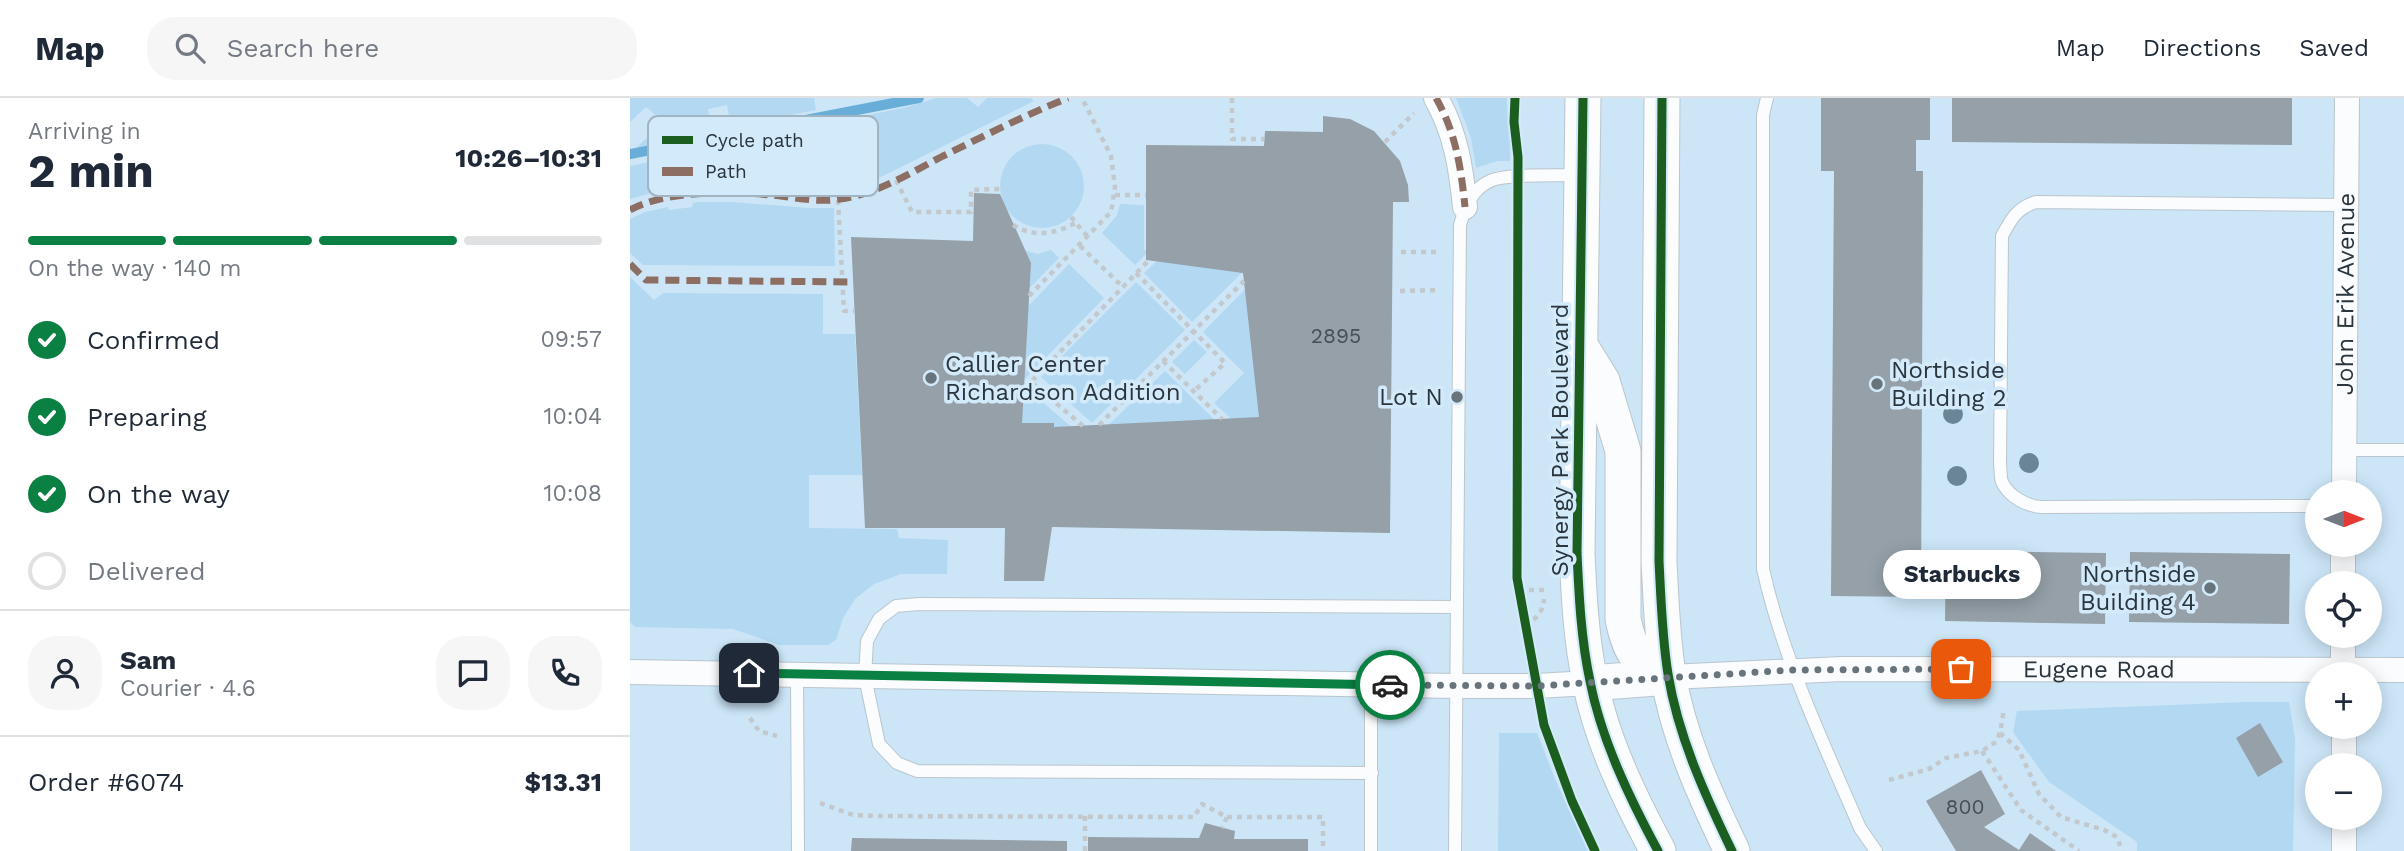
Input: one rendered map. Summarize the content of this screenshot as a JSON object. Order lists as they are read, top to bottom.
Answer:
{
  "streets": {
    "street": ["John Erik Avenue", "Synergy Park Boulevard", "Eugene Road"]
  },
  "places": [
    "Callier Center Richardson Addition",
    "Northside Building 2",
    "Lot N",
    "Northside Building 4",
    "Starbucks"
  ],
  "house_numbers": ["2895", "800"],
  "legend": ["Cycle path", "Path"],
  "north": "right",
  "page": {
    "header": "Map",
    "search": "Search here",
    "nav": ["Map", "Directions", "Saved"],
    "heading": ["2 min", "Arriving in", "10:26–10:31"],
    "panel": [
      "Sam",
      "Courier · 4.6",
      "Order #6074",
      "$13.31"
    ],
    "bar": "On the way · 140 m",
    "list": [
      ["Confirmed", "09:57"],
      ["Preparing", "10:04"],
      ["On the way", "10:08"],
      "Delivered"
    ],
    "map_buttons": ["+", "−"],
    "bubble": "Starbucks"
  }
}
